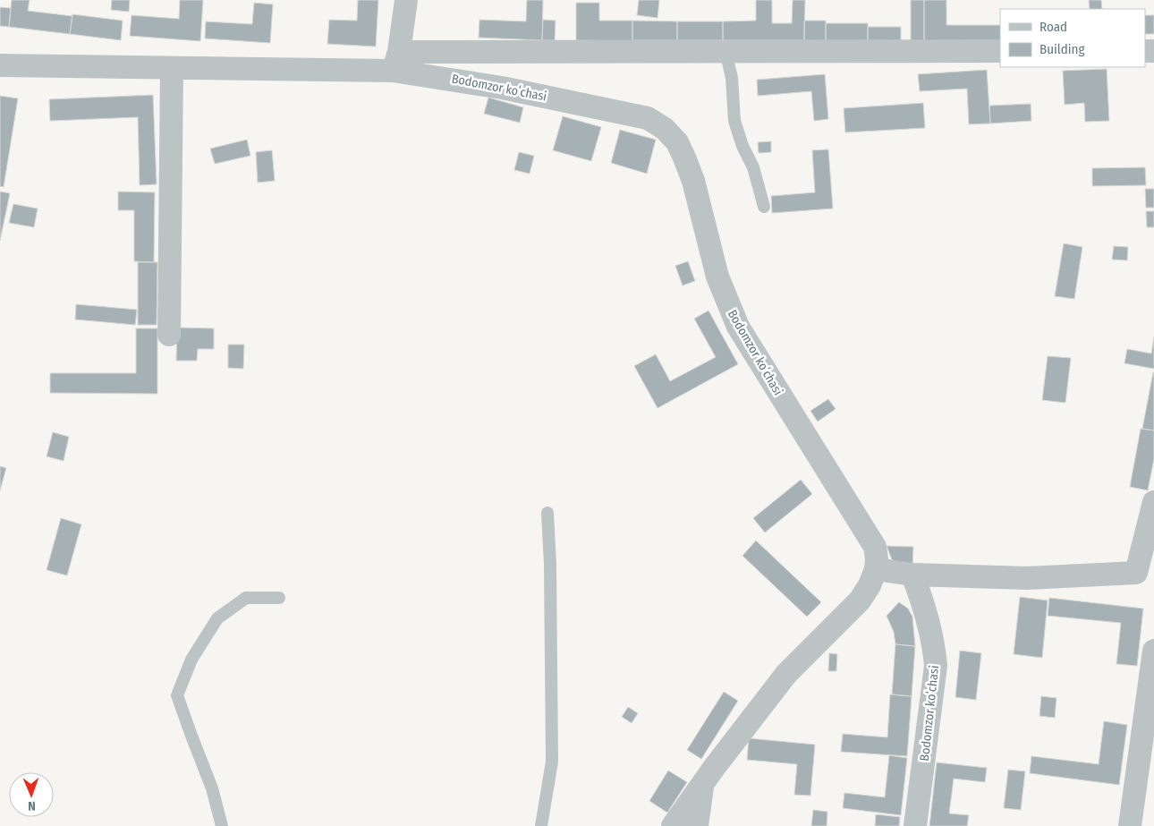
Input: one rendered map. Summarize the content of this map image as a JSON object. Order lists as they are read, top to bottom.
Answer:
{
  "streets": {
    "street": ["Bodomzor koʻchasi"]
  },
  "legend": ["Road", "Building"],
  "north": "bottom"
}
